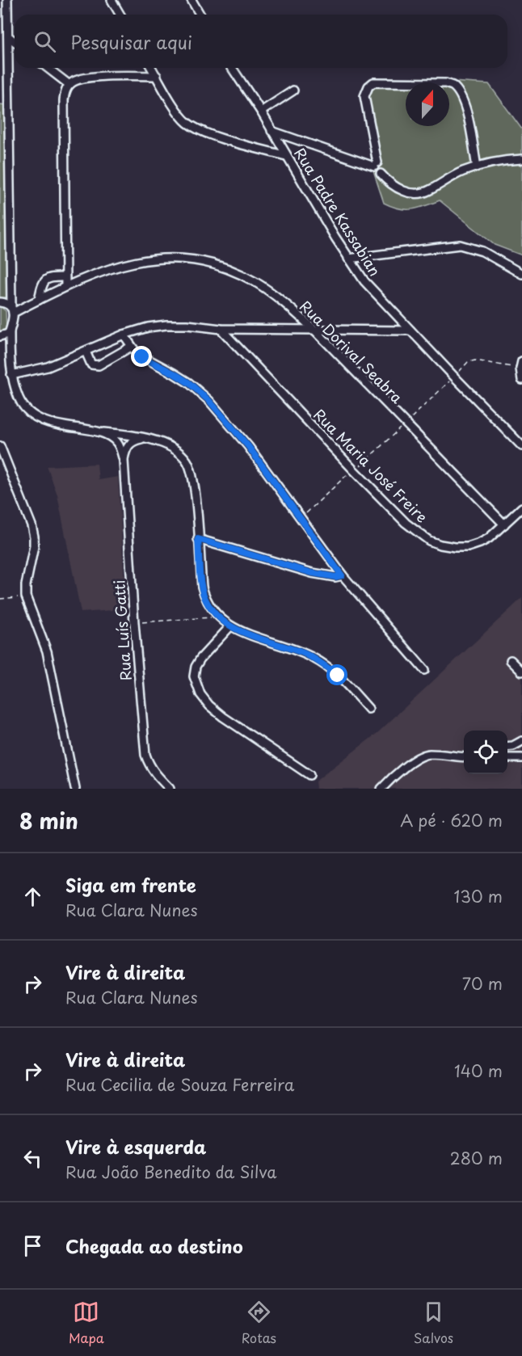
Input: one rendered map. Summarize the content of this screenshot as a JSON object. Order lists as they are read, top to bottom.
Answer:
{
  "streets": {
    "street": [
      "Rua Padre Kassabian",
      "Rua Dorival Seabra",
      "Rua Maria José Freire",
      "Rua Luís Gatti"
    ]
  },
  "crossings": [
    ["Rua Dorival Seabra", "Rua Maria José Freire"],
    ["Rua Dorival Seabra", "Rua Luís Gatti"]
  ],
  "north": "top",
  "page": {
    "search": "Pesquisar aqui",
    "heading": ["8 min", "A pé · 620 m"],
    "list": [
      ["Siga em frente", "Rua Clara Nunes", "130 m"],
      ["Vire à direita", "Rua Clara Nunes", "70 m"],
      ["Vire à direita", "Rua Cecilia de Souza Ferreira", "140 m"],
      ["Vire à esquerda", "Rua João Benedito da Silva", "280 m"],
      "Chegada ao destino"
    ],
    "nav": ["Mapa", "Rotas", "Salvos"]
  }
}
